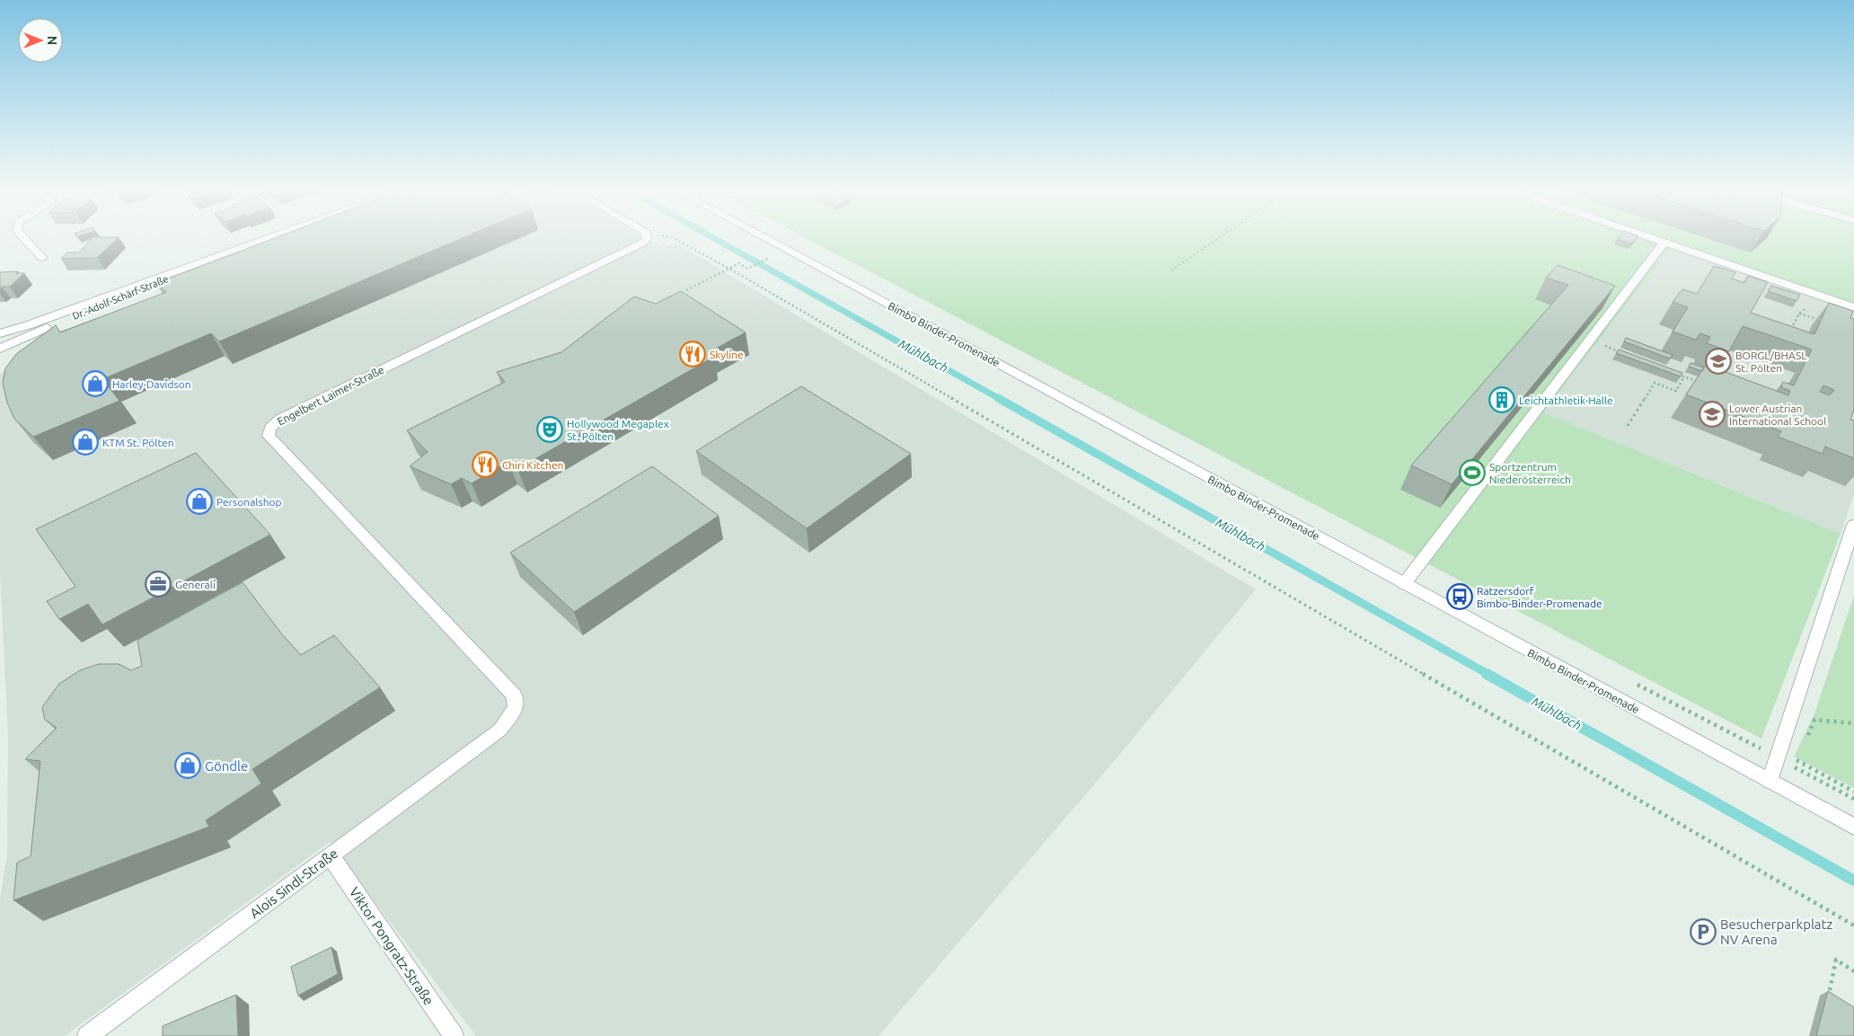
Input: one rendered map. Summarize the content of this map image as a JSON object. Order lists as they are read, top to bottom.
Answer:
{
  "streets": {
    "street": [
      "Dr.-Adolf-Schärf-Straße",
      "Bimbo Binder-Promenade",
      "Engelbert Laimer-Straße",
      "Alois Sindl-Straße",
      "Viktor Pongratz-Straße"
    ]
  },
  "crossings": [
    ["Engelbert Laimer-Straße", "Alois Sindl-Straße"],
    ["Alois Sindl-Straße", "Viktor Pongratz-Straße"]
  ],
  "water": ["Mühlbach"],
  "places": {
    "restaurant": ["Skyline", "Chiri Kitchen"],
    "school or university": ["BORGL/BHASL St. Pölten", "Lower Austrian International School"],
    "shop": [
      "Harley-Davidson",
      "KTM St. Pölten",
      "Personalshop",
      "Göndle"
    ],
    "building": ["Leichtathletik-Halle"],
    "theatre": ["Hollywood Megaplex St. Pölten"],
    "sports": ["Sportzentrum Niederösterreich"],
    "office": ["Generali"],
    "bus stop": ["Ratzersdorf Bimbo-Binder-Promenade"],
    "parking": ["Besucherparkplatz NV Arena"]
  },
  "north": "right"
}
